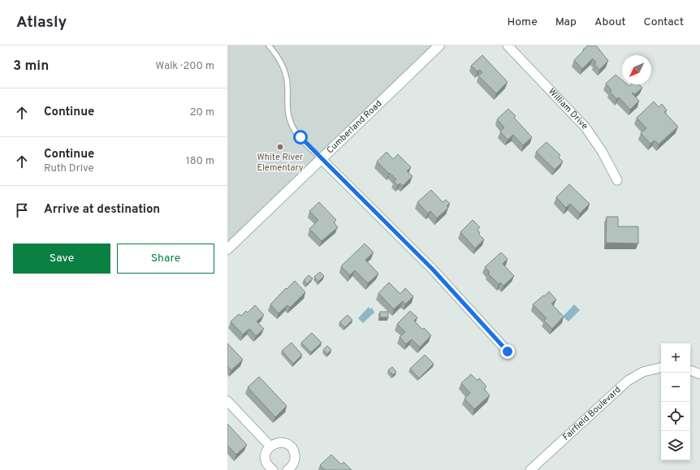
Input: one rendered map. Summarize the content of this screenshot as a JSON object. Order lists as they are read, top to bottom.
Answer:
{
  "streets": {
    "street": ["William Drive", "Cumberland Road", "Fairfield Boulevard"]
  },
  "places": ["White River Elementary"],
  "north": "bottom left",
  "page": {
    "header": "Atlasly",
    "nav": [
      "Home",
      "Map",
      "About",
      "Contact"
    ],
    "heading": ["3 min", "Walk · 200 m"],
    "list": [
      ["Continue", "20 m"],
      ["Continue", "Ruth Drive", "180 m"],
      "Arrive at destination"
    ],
    "buttons": ["Save", "Share"],
    "map_buttons": ["+", "−"]
  }
}
